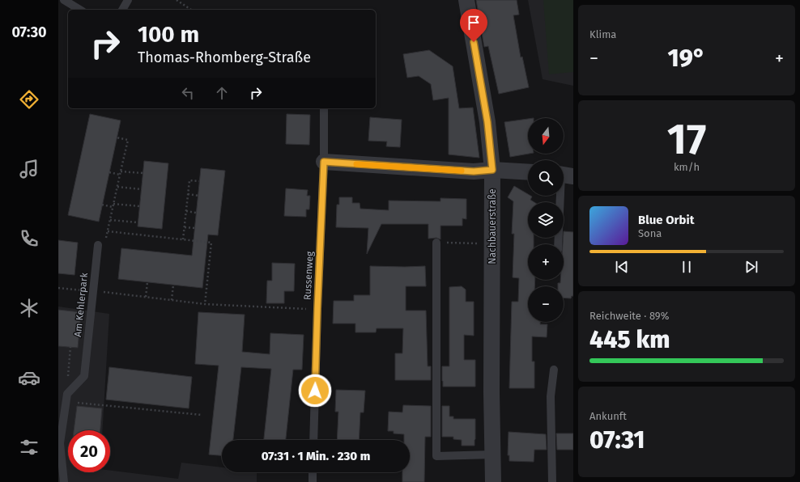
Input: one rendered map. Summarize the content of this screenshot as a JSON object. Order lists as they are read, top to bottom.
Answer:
{
  "streets": {
    "street": ["Nachbauerstraße"],
    "lane": ["Russenweg", "Am Kehlerpark"]
  },
  "north": "bottom",
  "page": {
    "tabs": "07:30",
    "tile": [
      "Klima",
      ["17", "km/h"],
      ["Reichweite · 89%", "445 km"],
      ["Ankunft", "07:31"]
    ],
    "turn": ["100 m", "Thomas-Rhomberg-Straße"],
    "heat": ["−", "19°", "+"],
    "map_buttons": ["+", "−"],
    "song": ["Blue Orbit", "Sona"],
    "limit": "20",
    "trip": "07:31 · 1 Min. · 230 m"
  }
}
